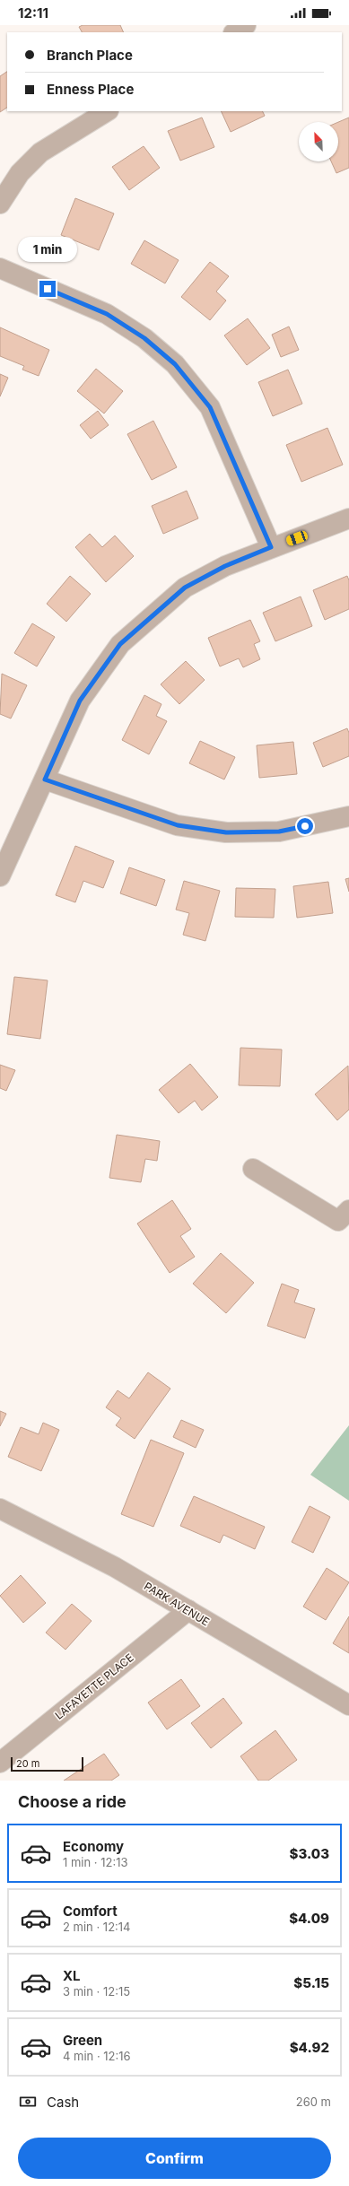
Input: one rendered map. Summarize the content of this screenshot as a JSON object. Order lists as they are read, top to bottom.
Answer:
{
  "streets": {
    "street": ["PARK AVENUE", "LAFAYETTE PLACE"]
  },
  "crossings": [
    ["PARK AVENUE", "LAFAYETTE PLACE"]
  ],
  "scale_bar": "20 m",
  "north": "top left",
  "page": {
    "status": "12:11",
    "banner": ["Branch Place", "Enness Place"],
    "bubble": "1 min",
    "scale": "20 m",
    "heading": "Choose a ride",
    "list": [
      {
        "name": "Economy",
        "note": "1 min · 12:13",
        "value": "$3.03"
      },
      {
        "name": "Comfort",
        "note": "2 min · 12:14",
        "value": "$4.09"
      },
      {
        "name": "XL",
        "note": "3 min · 12:15",
        "value": "$5.15"
      },
      {
        "name": "Green",
        "note": "4 min · 12:16",
        "value": "$4.92"
      }
    ],
    "pay": ["Cash", "260 m"],
    "buttons": "Confirm"
  }
}
